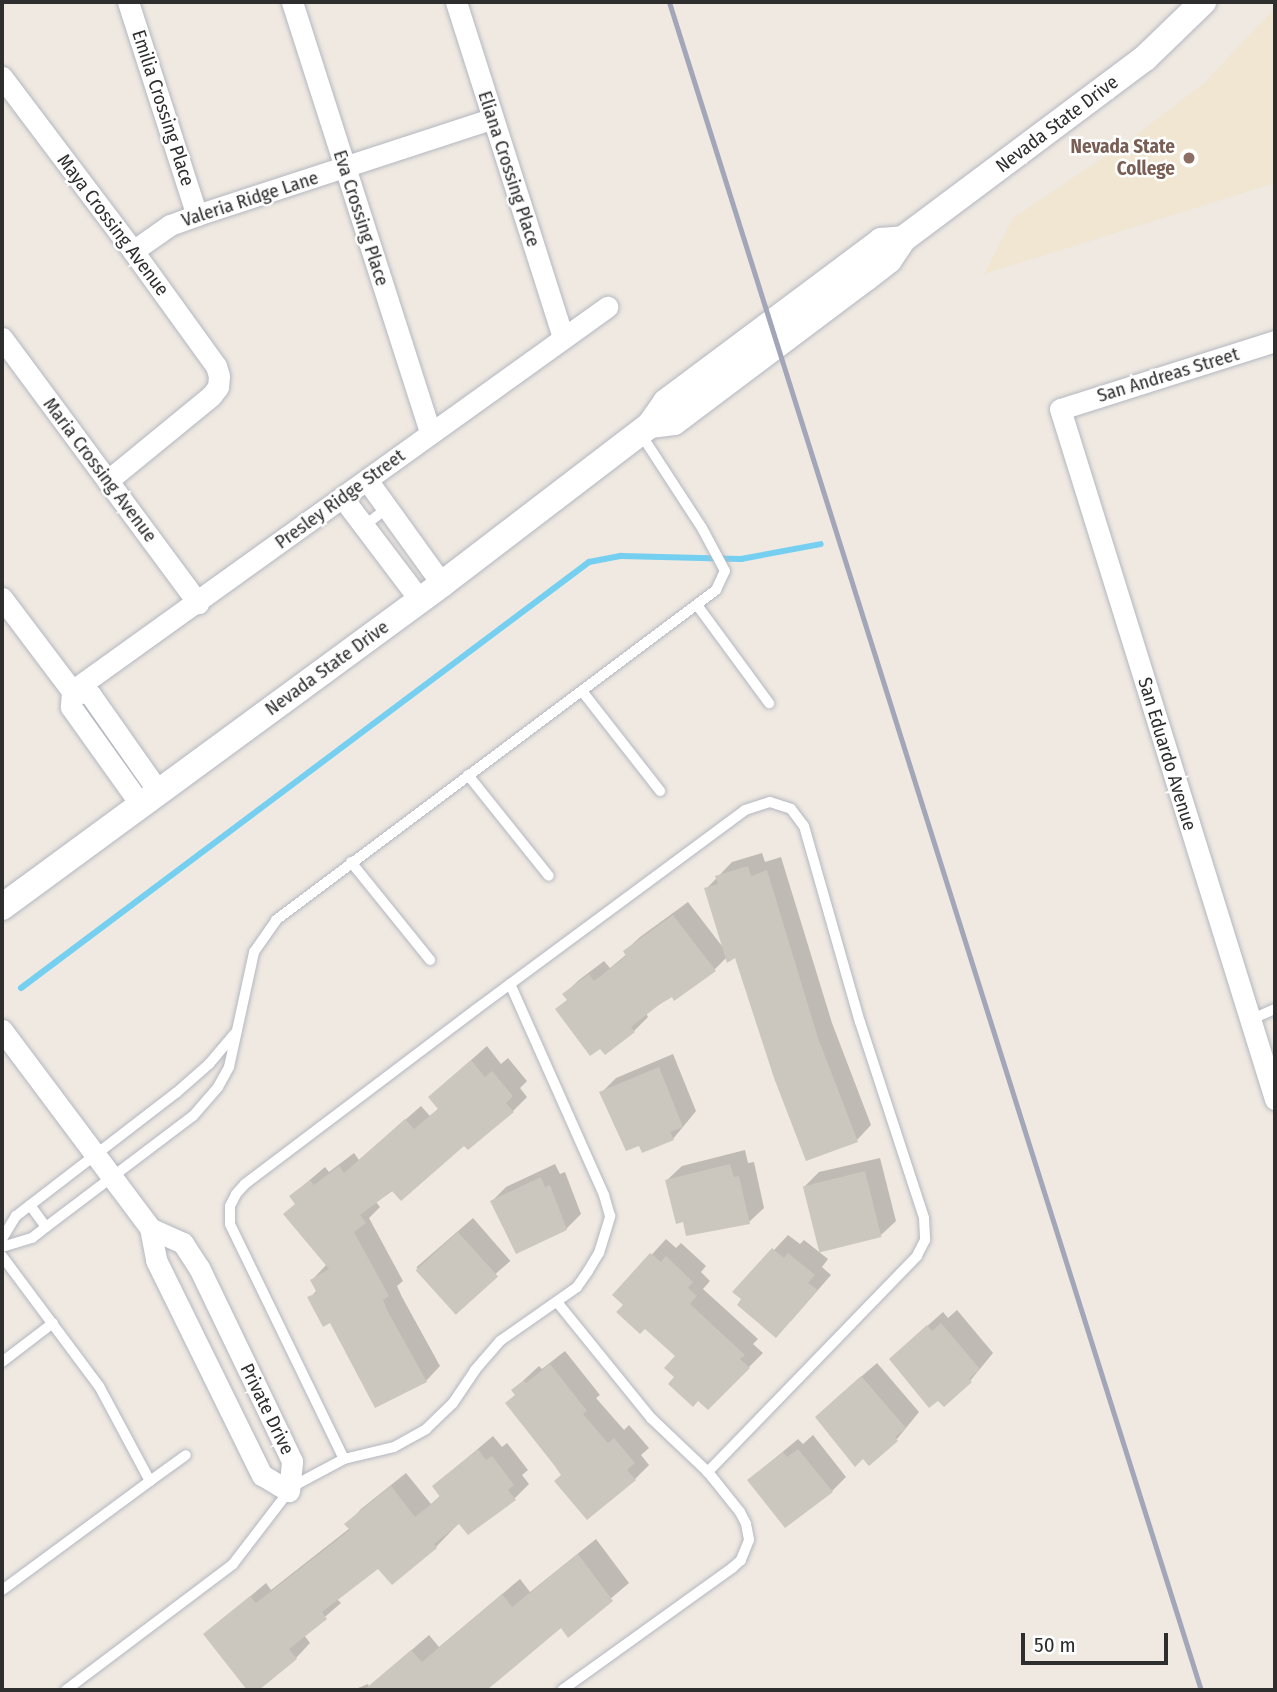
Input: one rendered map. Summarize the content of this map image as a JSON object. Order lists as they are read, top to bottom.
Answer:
{
  "streets": {
    "street": [
      "Emilia Crossing Place",
      "Nevada State Drive",
      "Eliana Crossing Place",
      "Valeria Ridge Lane",
      "Eva Crossing Place",
      "Maya Crossing Avenue",
      "San Andreas Street",
      "Maria Crossing Avenue",
      "Presley Ridge Street",
      "San Eduardo Avenue",
      "Private Drive"
    ]
  },
  "crossings": [
    ["Emilia Crossing Place", "Valeria Ridge Lane"],
    ["Eliana Crossing Place", "Valeria Ridge Lane"],
    ["Eliana Crossing Place", "Presley Ridge Street"],
    ["Valeria Ridge Lane", "Eva Crossing Place"],
    ["Valeria Ridge Lane", "Maya Crossing Avenue"],
    ["Eva Crossing Place", "Presley Ridge Street"],
    ["Maya Crossing Avenue", "Maria Crossing Avenue"],
    ["San Andreas Street", "San Eduardo Avenue"],
    ["Maria Crossing Avenue", "Presley Ridge Street"]
  ],
  "places": ["Nevada State College"],
  "scale_bar": "50 m"
}
